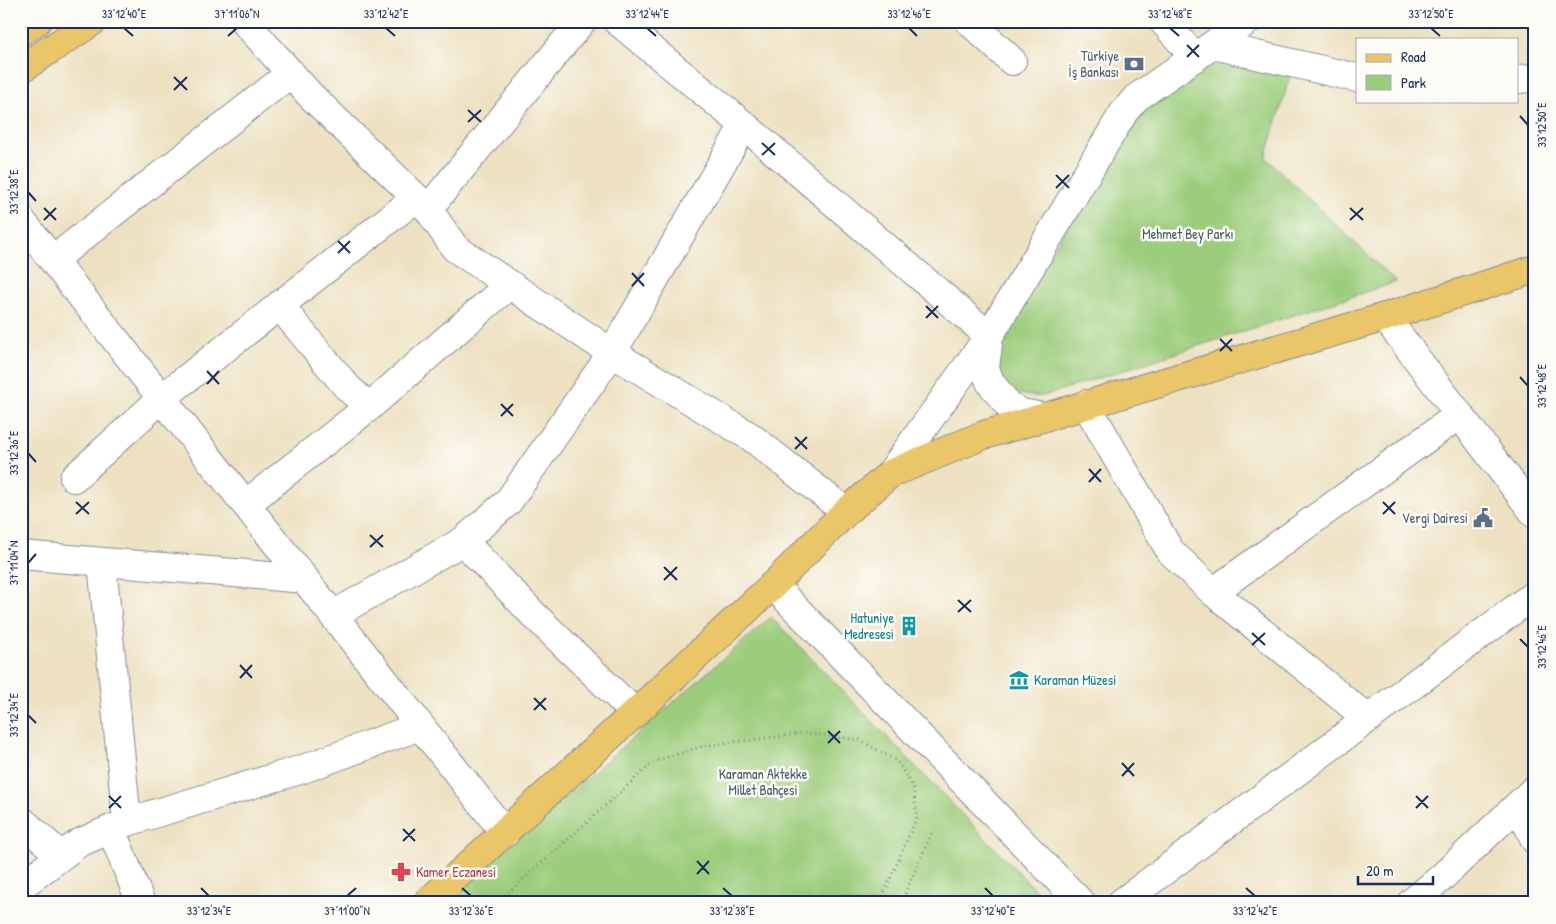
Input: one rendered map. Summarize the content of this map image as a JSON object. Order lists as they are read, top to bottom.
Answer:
{
  "parks": ["Mehmet Bey Parkı", "Karaman Aktekke Millet Bahçesi"],
  "places": {
    "bank": ["Türkiye İş Bankası"],
    "public building": ["Vergi Dairesi"],
    "building": ["Hatuniye Medresesi"],
    "museum": ["Karaman Müzesi"],
    "pharmacy": ["Kamer Eczanesi"]
  },
  "legend": ["Road", "Park"],
  "scale_bar": "20 m",
  "coordinates": [
    "33°12'40\"E",
    "37°11'06\"N",
    "33°12'42\"E",
    "33°12'44\"E",
    "33°12'46\"E",
    "33°12'48\"E",
    "33°12'50\"E",
    "33°12'38\"E",
    "33°12'36\"E",
    "37°11'04\"N",
    "33°12'34\"E",
    "37°11'00\"N"
  ]
}
